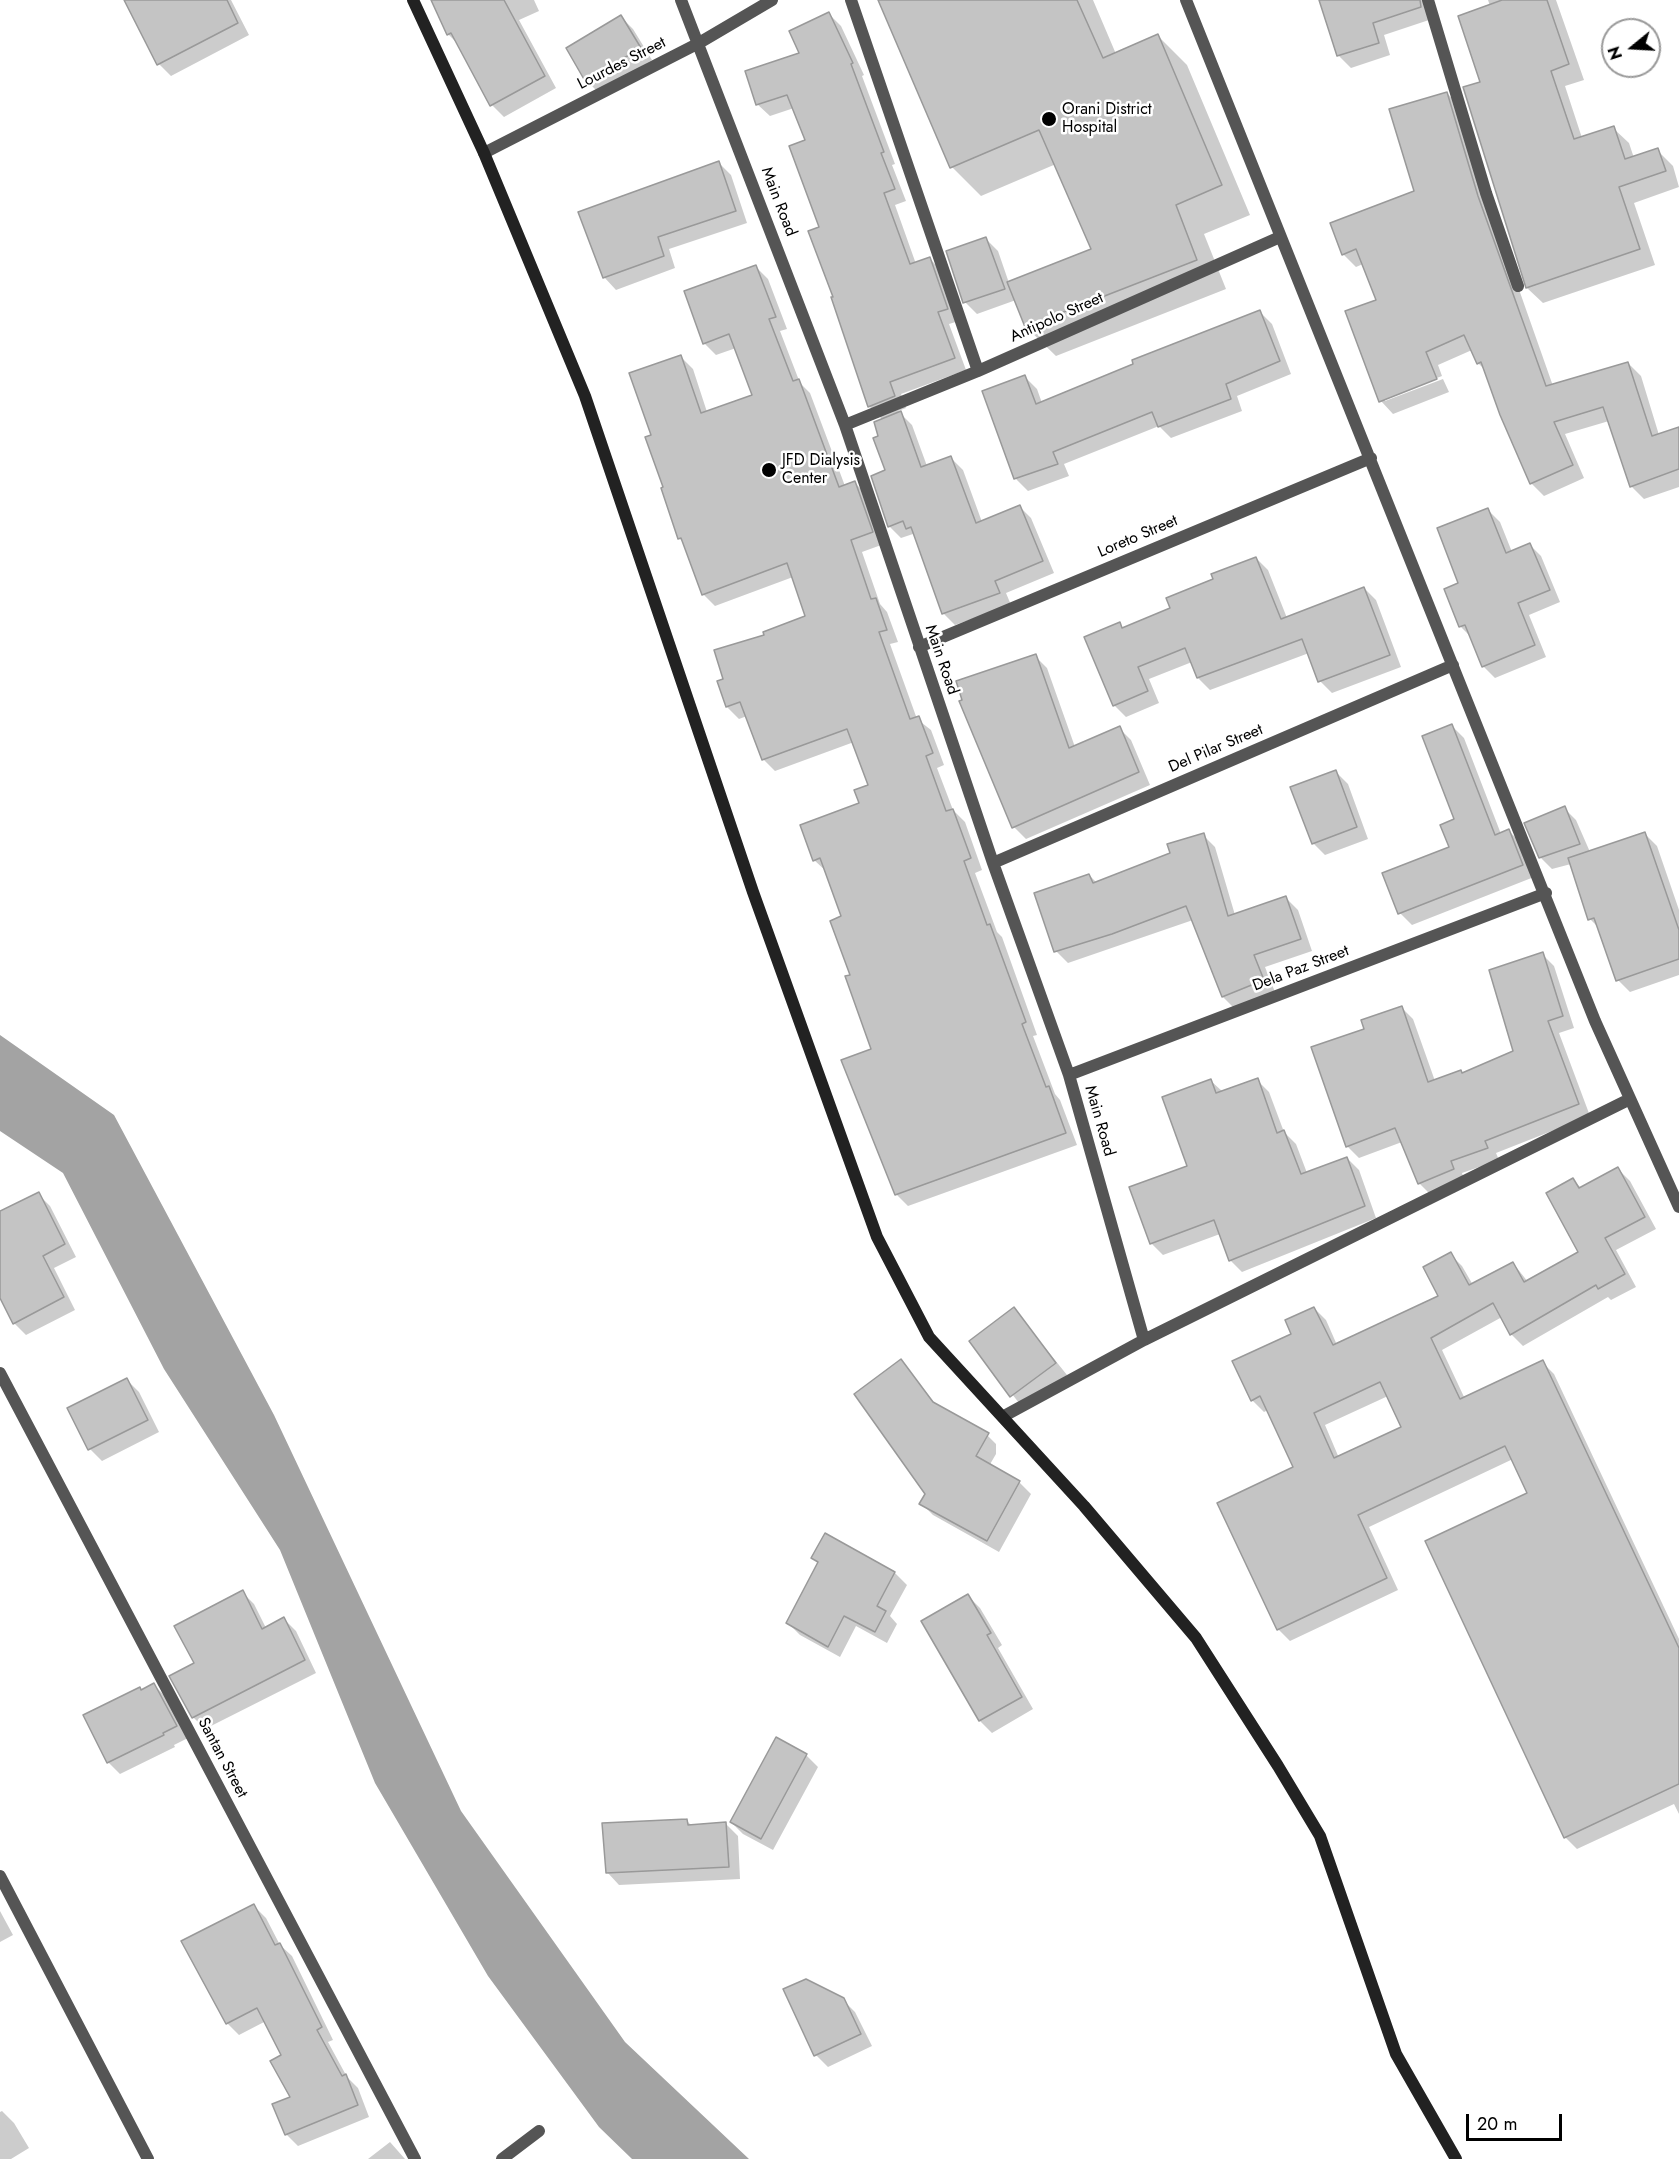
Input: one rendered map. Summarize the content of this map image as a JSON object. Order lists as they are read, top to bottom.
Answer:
{
  "streets": {
    "street": [
      "Lourdes Street",
      "Main Road",
      "Antipolo Street",
      "Loreto Street",
      "Del Pilar Street",
      "Dela Paz Street",
      "Santan Street"
    ]
  },
  "crossings": [
    ["Lourdes Street", "Main Road"],
    ["Main Road", "Antipolo Street"],
    ["Main Road", "Loreto Street"],
    ["Main Road", "Del Pilar Street"],
    ["Main Road", "Dela Paz Street"]
  ],
  "places": ["Orani District Hospital", "JFD Dialysis Center"],
  "scale_bar": "20 m",
  "north": "left"
}
